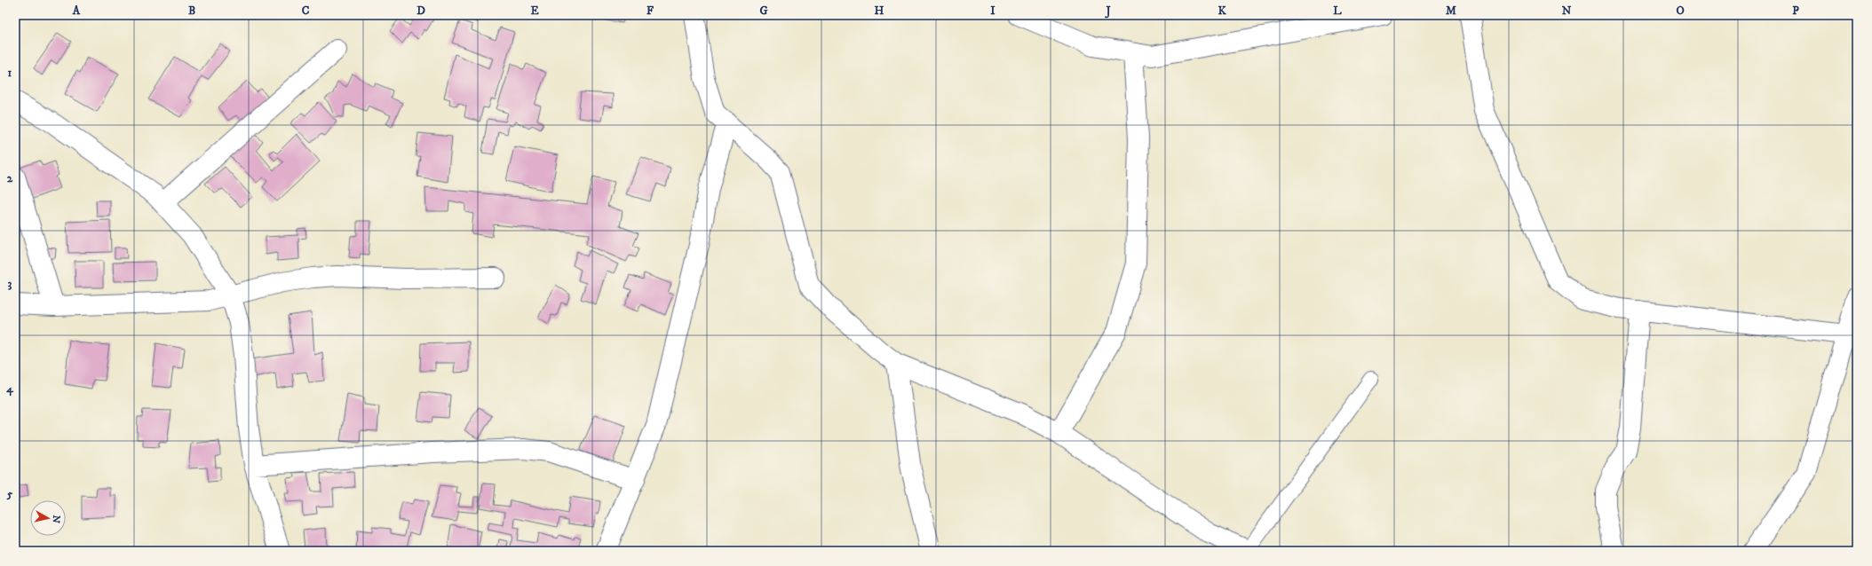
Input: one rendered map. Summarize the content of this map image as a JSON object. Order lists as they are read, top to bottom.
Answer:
{
  "north": "right",
  "grid": {
    "columns": [
      "A",
      "B",
      "C",
      "D",
      "E",
      "F",
      "G",
      "H",
      "I",
      "J",
      "K",
      "L",
      "M",
      "N",
      "O",
      "P"
    ],
    "rows": [
      "1",
      "2",
      "3",
      "4",
      "5"
    ]
  }
}
